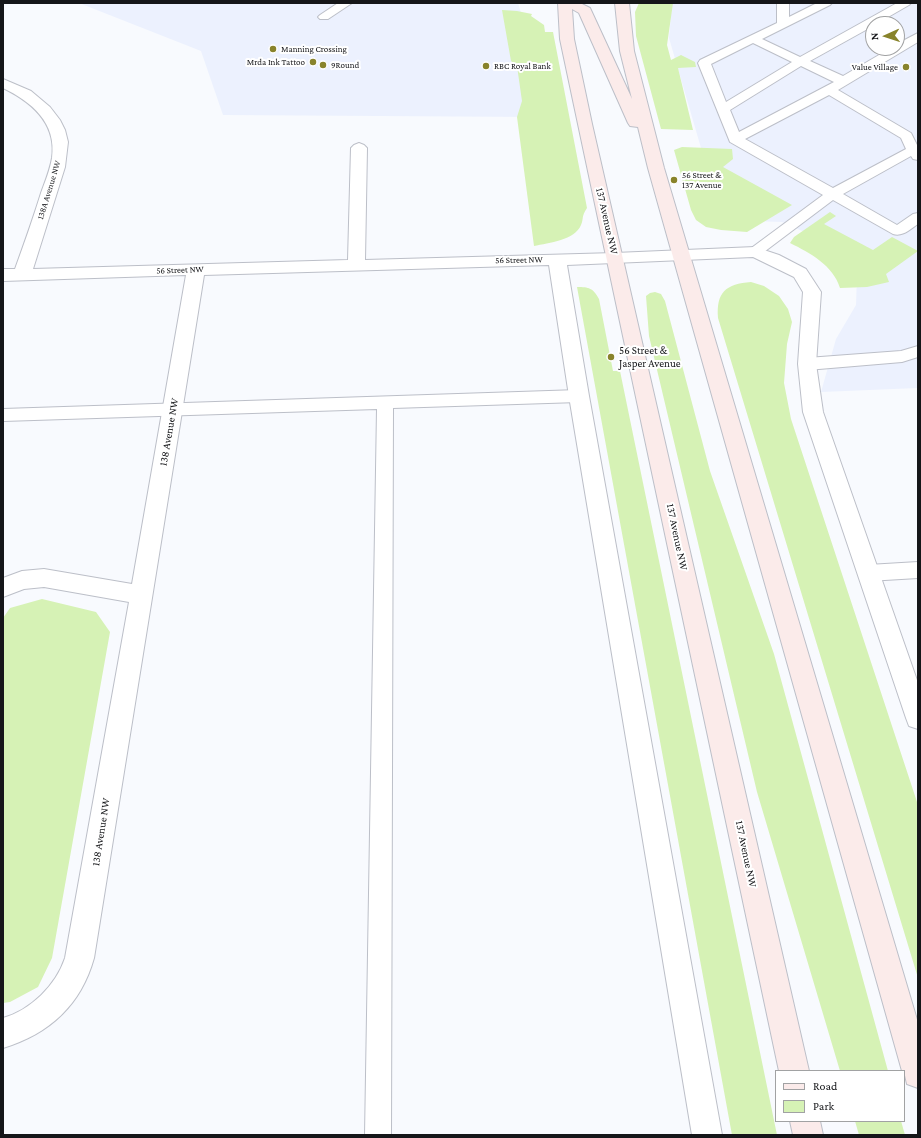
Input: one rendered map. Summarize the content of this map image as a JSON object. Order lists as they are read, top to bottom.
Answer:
{
  "streets": {
    "main road": ["137 Avenue NW"],
    "street": ["138A Avenue NW", "56 Street NW", "138 Avenue NW"]
  },
  "crossings": [
    ["138A Avenue NW", "56 Street NW"],
    ["137 Avenue NW", "56 Street NW"],
    ["56 Street NW", "138 Avenue NW"]
  ],
  "places": [
    "Manning Crossing",
    "Mrda Ink Tattoo",
    "9Round",
    "RBC Royal Bank",
    "Value Village",
    "56 Street & 137 Avenue",
    "56 Street & Jasper Avenue"
  ],
  "legend": ["Road", "Park"],
  "north": "left"
}
